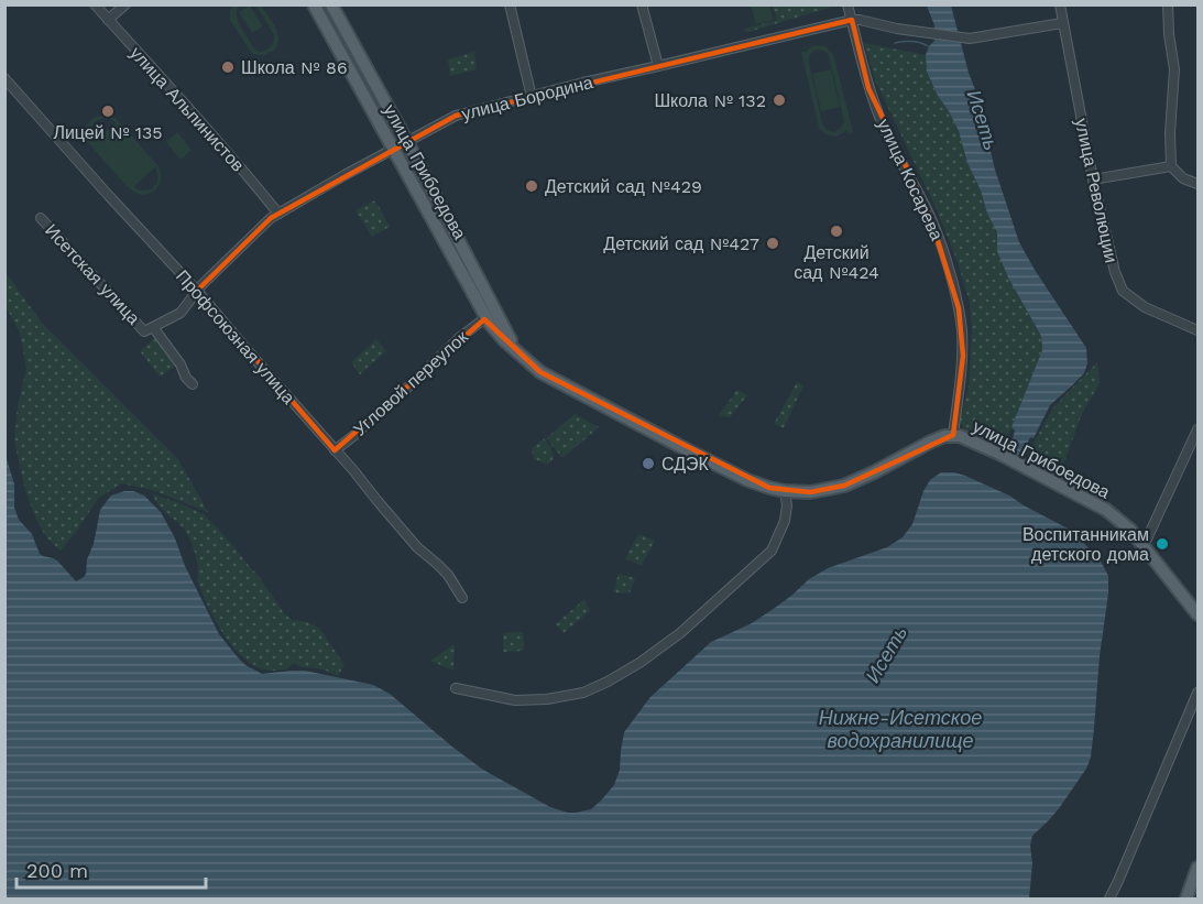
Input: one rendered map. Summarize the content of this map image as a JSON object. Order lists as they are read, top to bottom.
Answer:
{
  "streets": {
    "main road": ["улица Грибоедова"],
    "street": [
      "улица Бородина",
      "улица Альпинистов",
      "улица Косарева",
      "улица Революции",
      "Исетская улица",
      "Профсоюзная улица",
      "Угловой переулок"
    ]
  },
  "crossings": [
    ["улица Бородина", "улица Альпинистов"],
    ["улица Бородина", "улица Грибоедова"],
    ["улица Бородина", "улица Косарева"],
    ["улица Бородина", "улица Революции"],
    ["улица Бородина", "Исетская улица"],
    ["улица Бородина", "Профсоюзная улица"],
    ["улица Грибоедова", "улица Косарева"],
    ["улица Грибоедова", "Угловой переулок"],
    ["Профсоюзная улица", "Угловой переулок"]
  ],
  "water": ["Исеть", "Нижне-Исетское водохранилище"],
  "places": [
    "Школа № 86",
    "Школа № 132",
    "Лицей № 135",
    "Детский сад №429",
    "Детский сад №424",
    "Детский сад №427",
    "СДЭК",
    "Воспитанникам детского дома"
  ],
  "scale_bar": "200 m"
}
